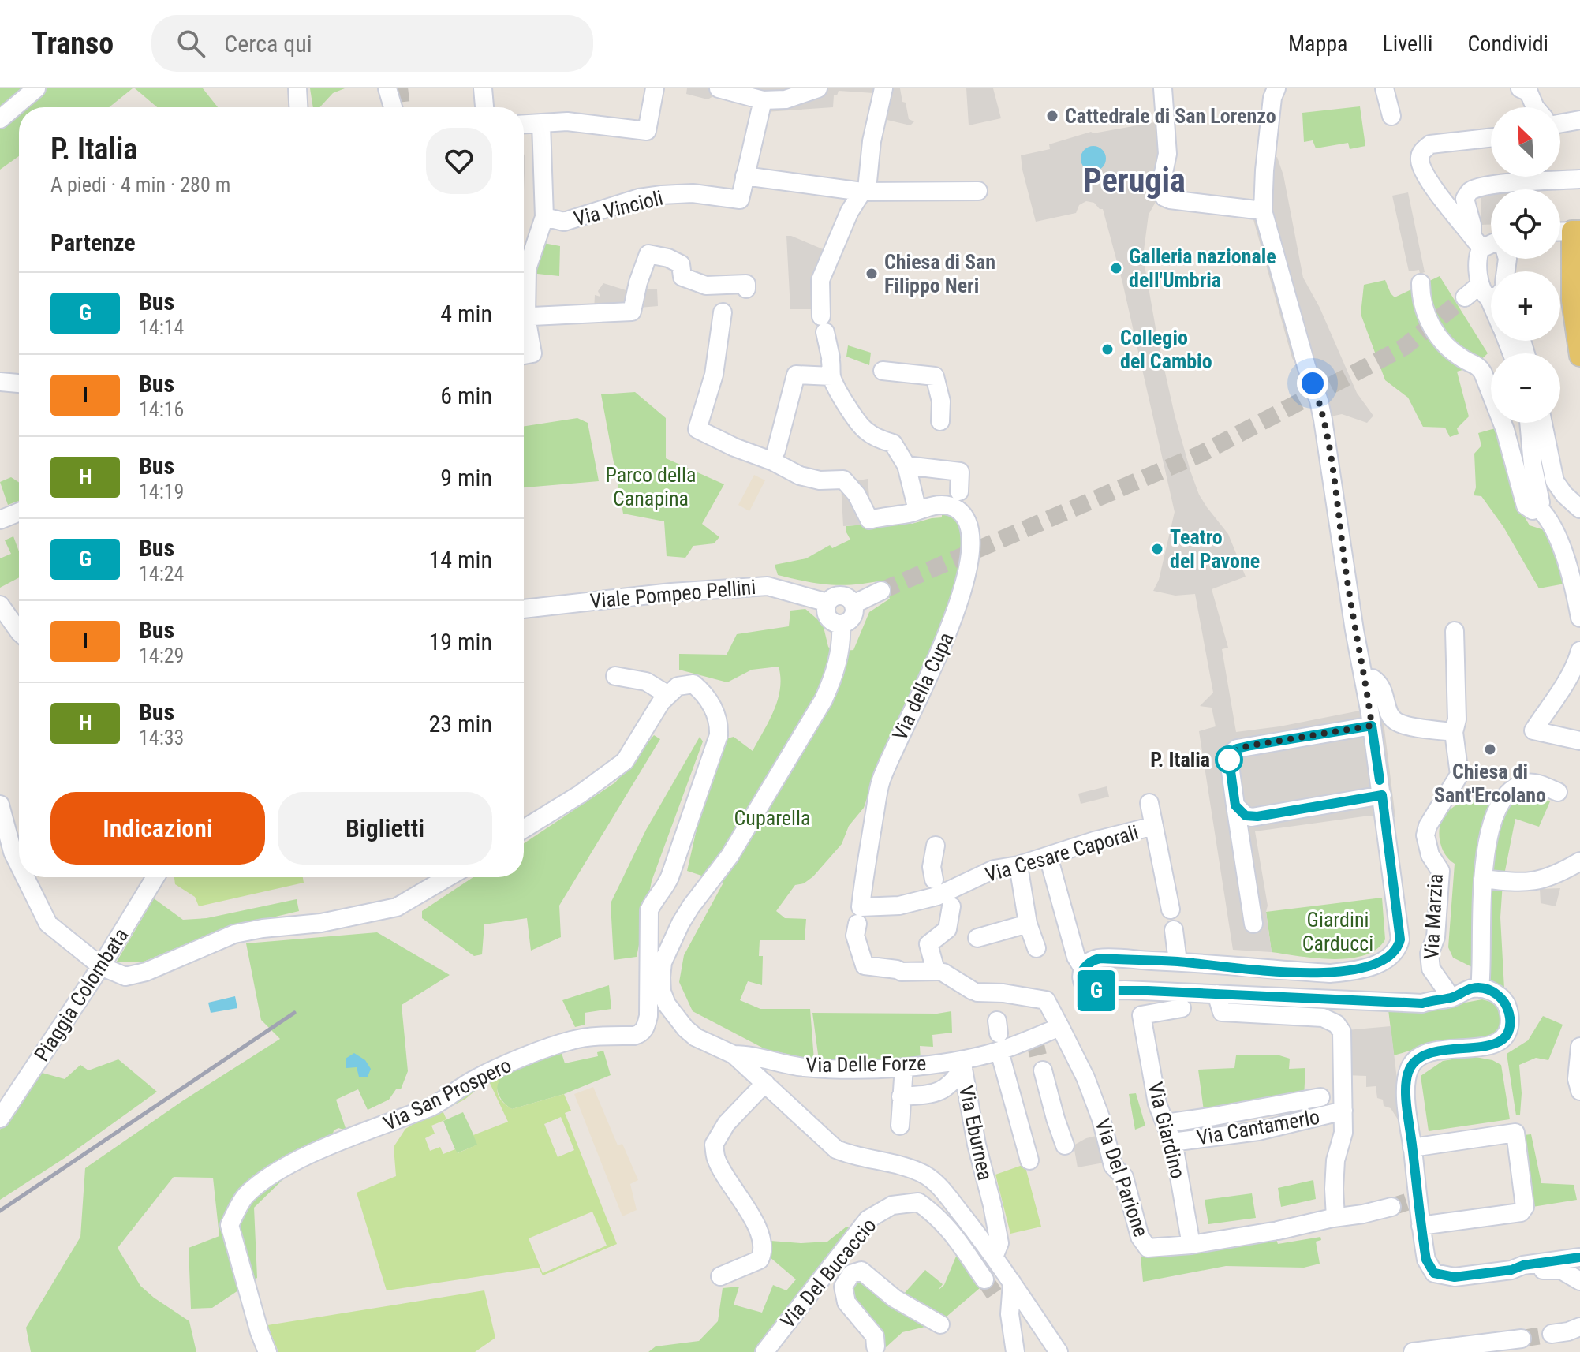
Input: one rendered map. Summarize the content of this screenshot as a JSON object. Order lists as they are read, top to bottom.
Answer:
{
  "streets": {
    "street": [
      "Via Vincioli",
      "Viale Pompeo Pellini",
      "Via della Cupa",
      "Via Cesare Caporali",
      "Via Marzia",
      "Piaggia Colombata",
      "Via Delle Forze",
      "Via San Prospero",
      "Via Cantamerlo",
      "Via Giardino",
      "Via Eburnea",
      "Via Del Parione",
      "Via Del Bucaccio"
    ]
  },
  "crossings": [
    ["Via della Cupa", "Via Cesare Caporali"],
    ["Via Delle Forze", "Via Eburnea"],
    ["Via Delle Forze", "Via Del Parione"],
    ["Via Cantamerlo", "Via Giardino"],
    ["Via Giardino", "Via Del Parione"]
  ],
  "districts": ["Perugia"],
  "parks": ["Parco della Canapina", "Cuparella", "Giardini Carducci"],
  "places": [
    "Cattedrale di San Lorenzo",
    "Galleria nazionale dell'Umbria",
    "Chiesa di San Filippo Neri",
    "Collegio del Cambio",
    "Teatro del Pavone",
    "Chiesa di Sant'Ercolano",
    "P. Italia"
  ],
  "lines": ["bus line G"],
  "north": "top left",
  "page": {
    "header": "Transo",
    "search": "Cerca qui",
    "nav": ["Mappa", "Livelli", "Condividi"],
    "on_map": "G",
    "map_buttons": ["+", "−"],
    "heading": [
      ["P. Italia", "A piedi · 4 min · 280 m"],
      "Partenze"
    ],
    "list": [
      {
        "mark": "G",
        "name": "Bus",
        "note": "14:14",
        "value": "4 min"
      },
      {
        "mark": "I",
        "name": "Bus",
        "note": "14:16",
        "value": "6 min"
      },
      {
        "mark": "H",
        "name": "Bus",
        "note": "14:19",
        "value": "9 min"
      },
      {
        "mark": "G",
        "name": "Bus",
        "note": "14:24",
        "value": "14 min"
      },
      {
        "mark": "I",
        "name": "Bus",
        "note": "14:29",
        "value": "19 min"
      },
      {
        "mark": "H",
        "name": "Bus",
        "note": "14:33",
        "value": "23 min"
      }
    ],
    "buttons": ["Indicazioni", "Biglietti"]
  }
}
